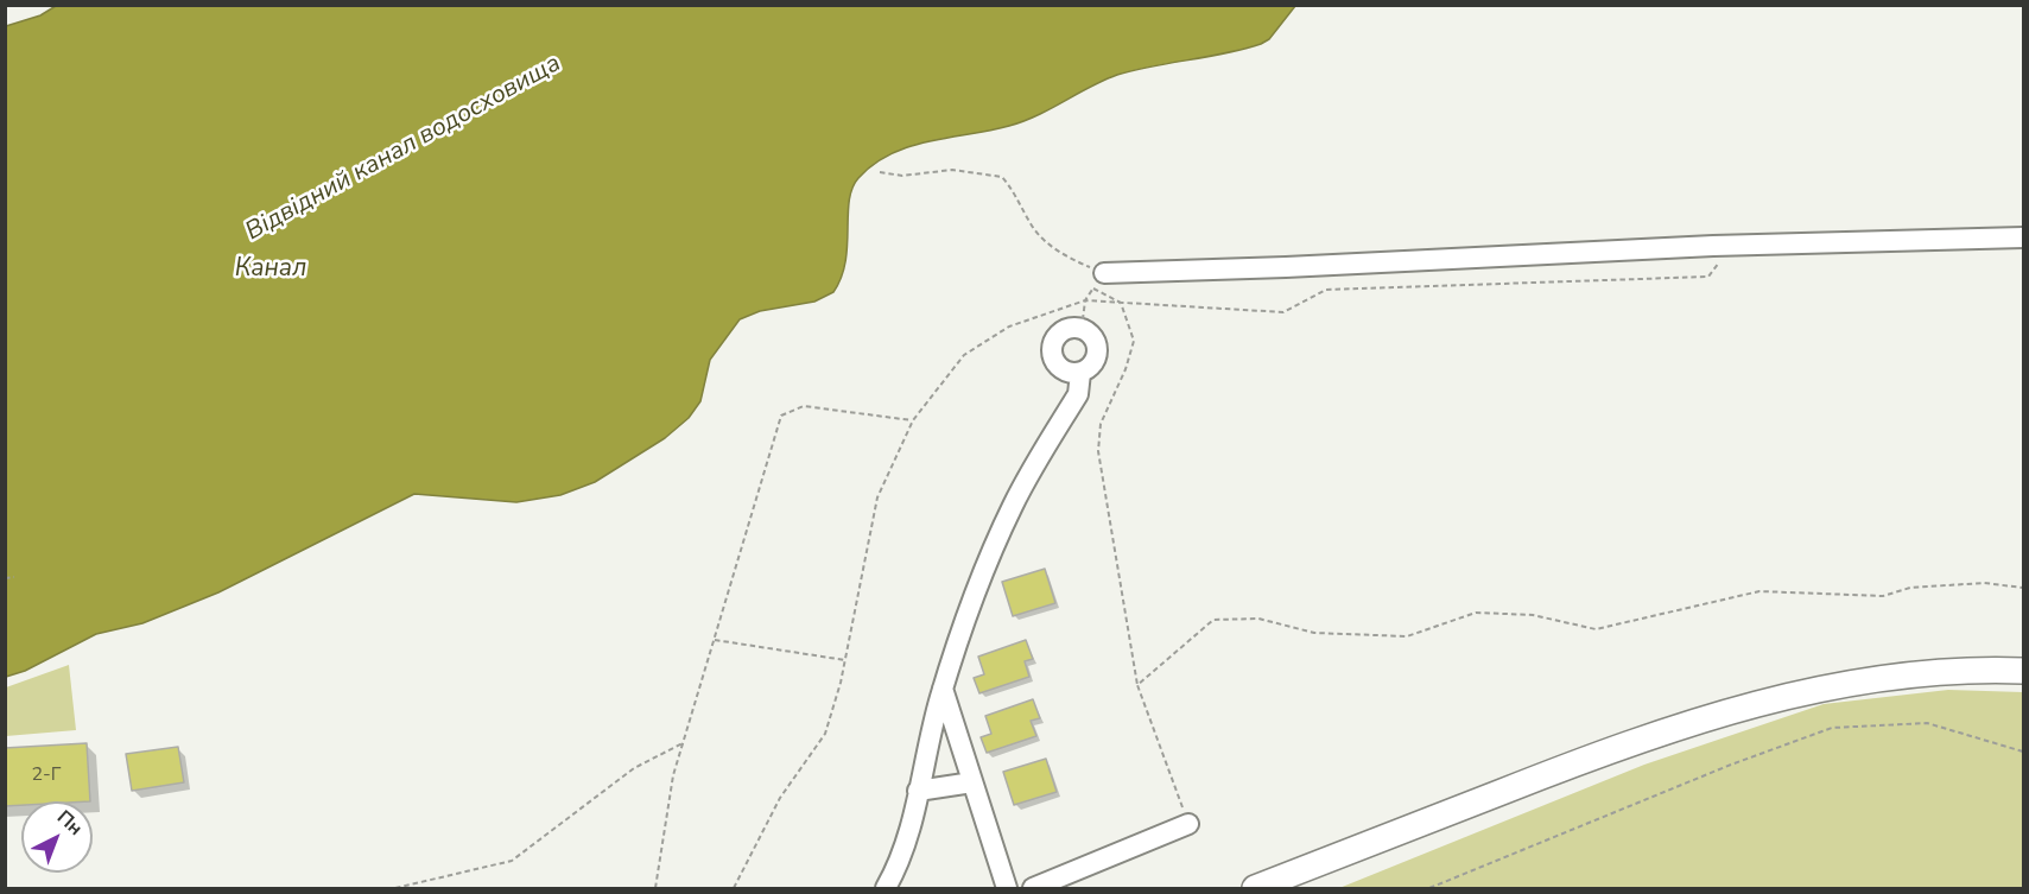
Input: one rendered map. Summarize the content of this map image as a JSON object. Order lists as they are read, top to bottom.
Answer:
{
  "water": ["Відвідний канал водосховища", "Канал"],
  "house_numbers": ["2-Г"],
  "north": "top right"
}
